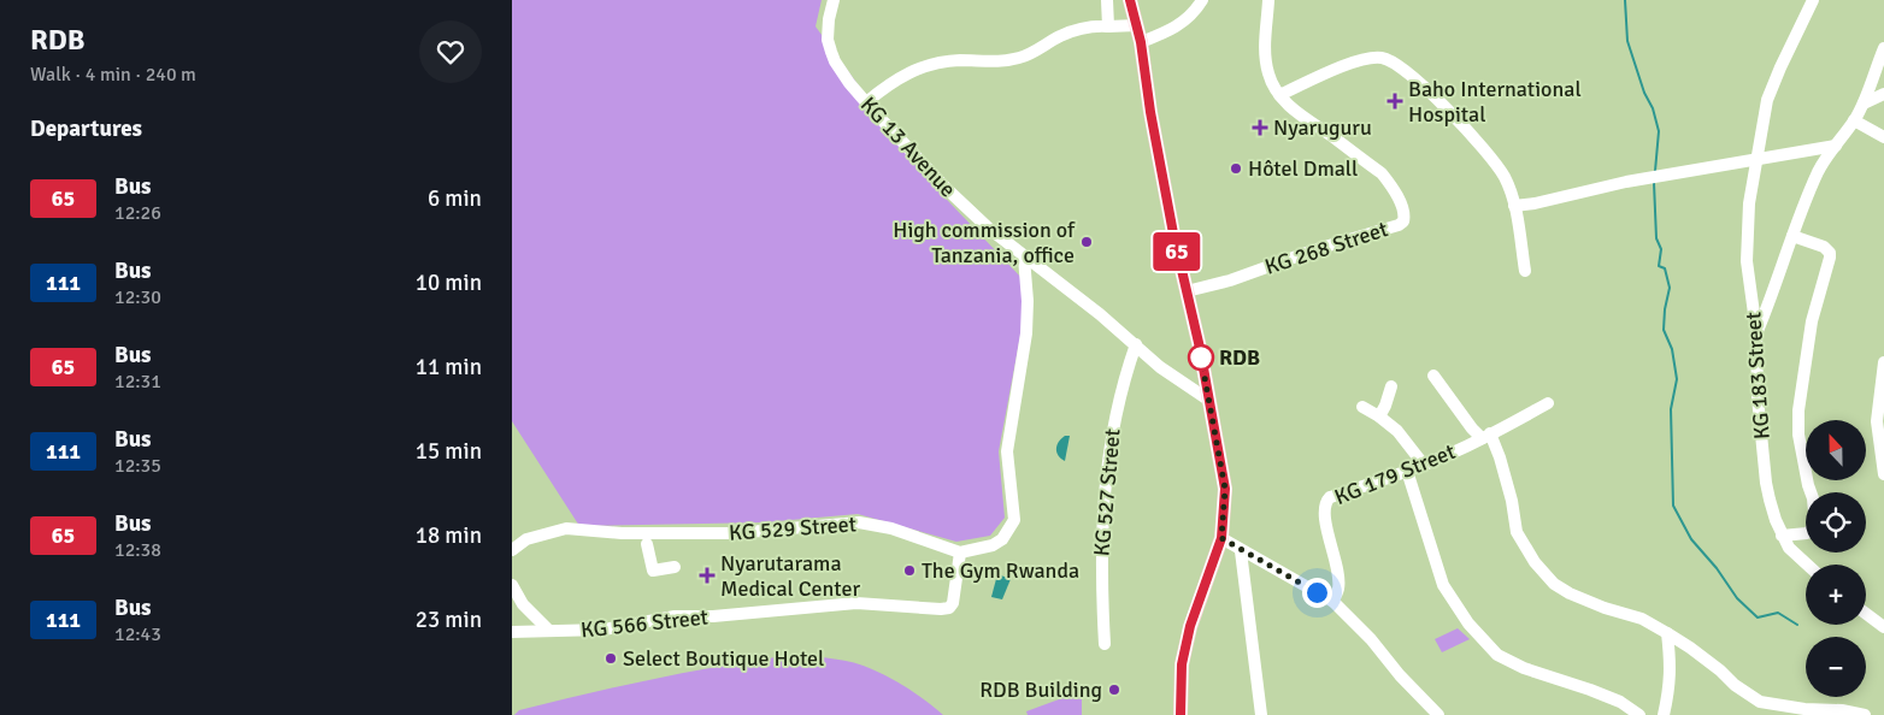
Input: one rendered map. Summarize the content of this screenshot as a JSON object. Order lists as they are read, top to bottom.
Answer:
{
  "streets": {
    "street": [
      "KG 13 Avenue",
      "KG 268 Street",
      "KG 183 Street",
      "KG 179 Street",
      "KG 527 Street",
      "KG 529 Street",
      "KG 566 Street"
    ]
  },
  "crossings": [
    ["KG 13 Avenue", "KG 527 Street"],
    ["KG 529 Street", "KG 566 Street"]
  ],
  "places": {
    "health": ["Baho International Hospital", "Nyaruguru", "Nyarutarama Medical Center"],
    "other": [
      "Hôtel Dmall",
      "High commission of Tanzania, office",
      "RDB",
      "The Gym Rwanda",
      "Select Boutique Hotel",
      "RDB Building"
    ]
  },
  "lines": ["bus line 65"],
  "north": "top",
  "page": {
    "heading": [
      ["RDB", "Walk · 4 min · 240 m"],
      "Departures"
    ],
    "on_map": "65",
    "list": [
      {
        "mark": "65",
        "name": "Bus",
        "note": "12:26",
        "value": "6 min"
      },
      {
        "mark": "111",
        "name": "Bus",
        "note": "12:30",
        "value": "10 min"
      },
      {
        "mark": "65",
        "name": "Bus",
        "note": "12:31",
        "value": "11 min"
      },
      {
        "mark": "111",
        "name": "Bus",
        "note": "12:35",
        "value": "15 min"
      },
      {
        "mark": "65",
        "name": "Bus",
        "note": "12:38",
        "value": "18 min"
      },
      {
        "mark": "111",
        "name": "Bus",
        "note": "12:43",
        "value": "23 min"
      }
    ],
    "map_buttons": ["+", "−"]
  }
}
